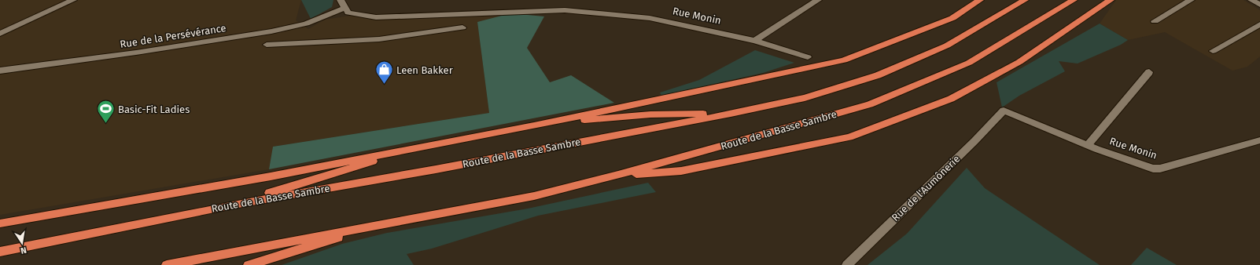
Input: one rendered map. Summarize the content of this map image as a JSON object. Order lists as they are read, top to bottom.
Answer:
{
  "streets": {
    "highway": ["Route de la Basse Sambre"],
    "street": ["Rue Monin", "Rue de la Persévérance", "Rue de l'Aumônerie"]
  },
  "crossings": [
    ["Rue Monin", "Rue de la Persévérance"],
    ["Rue Monin", "Rue de l'Aumônerie"]
  ],
  "places": {
    "shop": ["Leen Bakker"],
    "sports": ["Basic-Fit Ladies"]
  },
  "north": "bottom"
}
